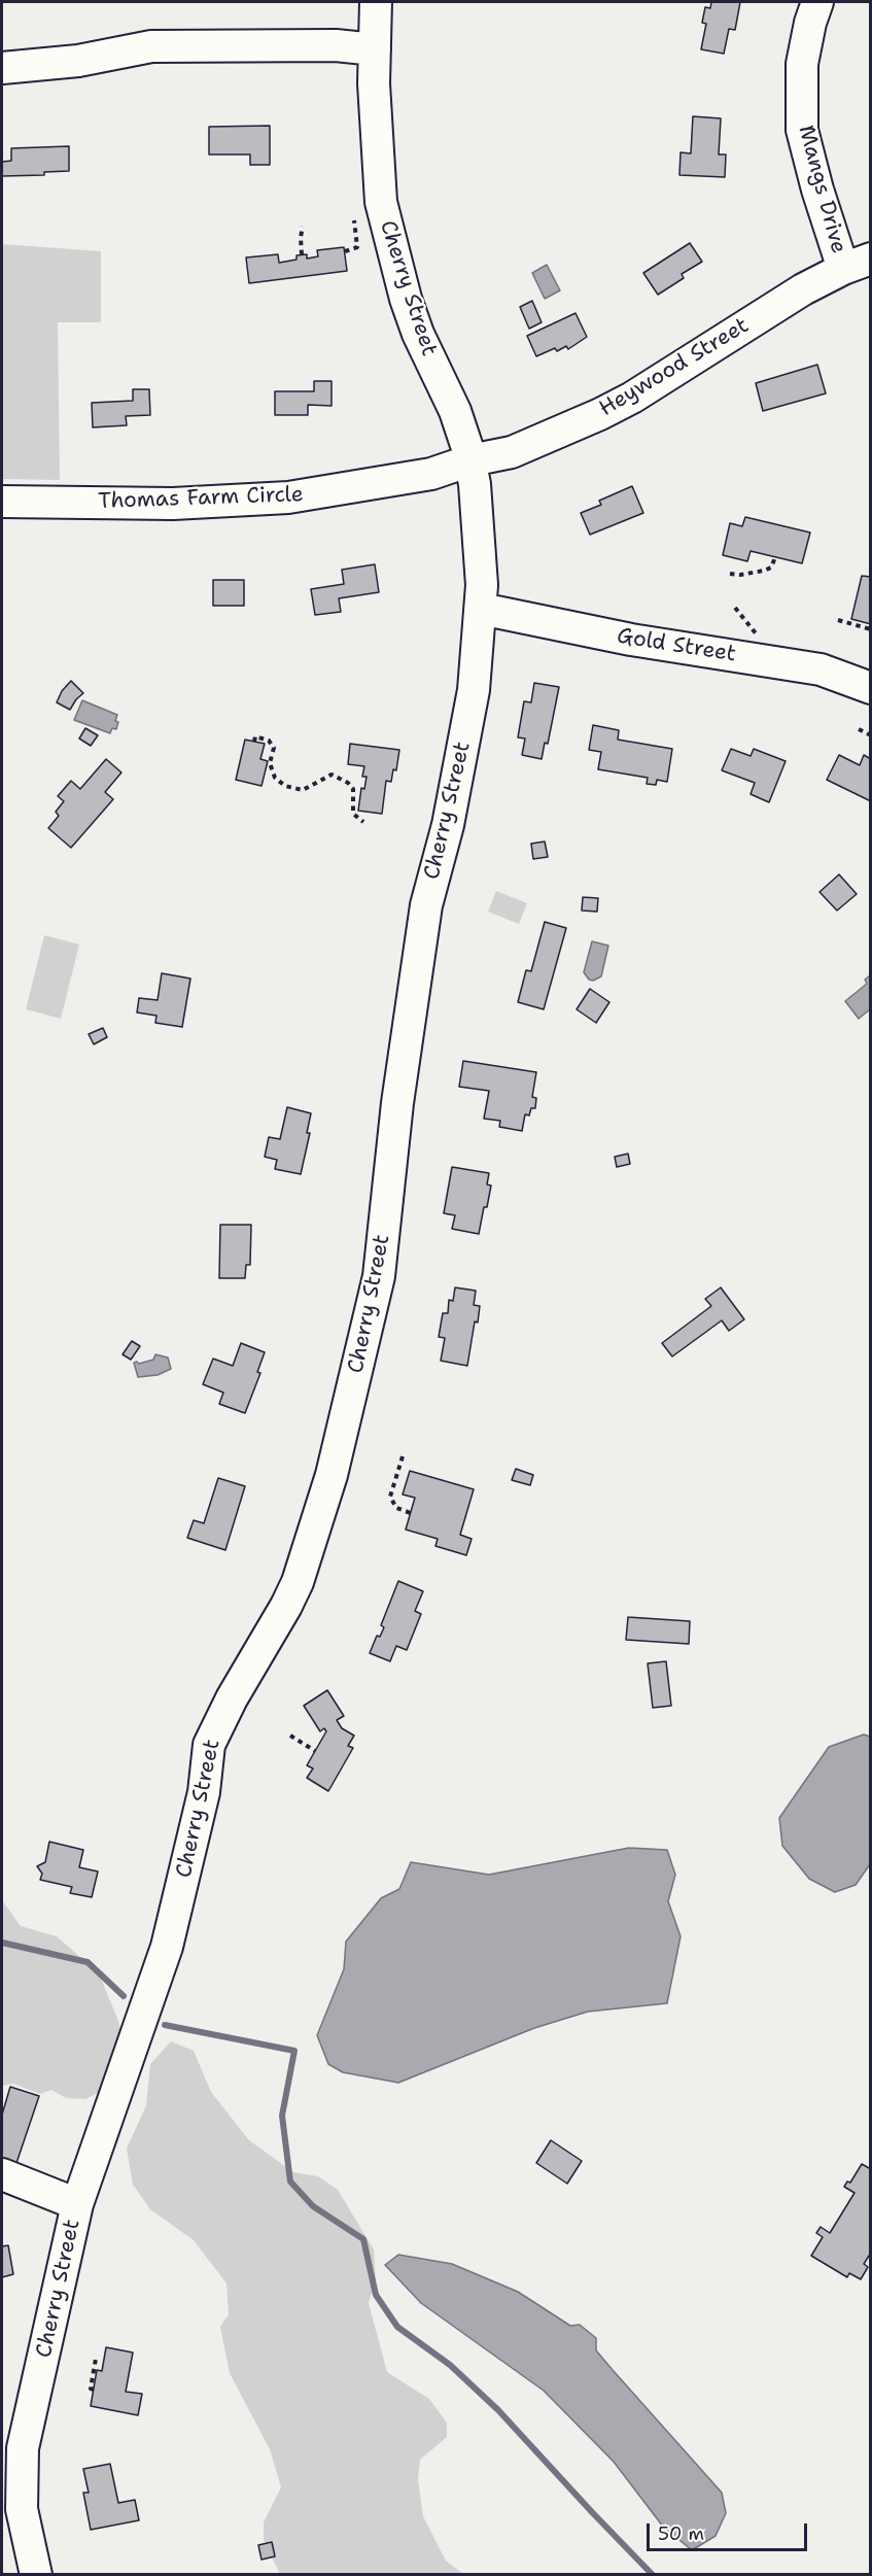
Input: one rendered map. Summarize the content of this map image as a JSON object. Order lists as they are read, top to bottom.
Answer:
{
  "streets": {
    "street": [
      "Mangs Drive",
      "Cherry Street",
      "Heywood Street",
      "Thomas Farm Circle",
      "Gold Street"
    ]
  },
  "crossings": [
    ["Mangs Drive", "Heywood Street"],
    ["Cherry Street", "Heywood Street"],
    ["Cherry Street", "Thomas Farm Circle"],
    ["Cherry Street", "Gold Street"],
    ["Heywood Street", "Thomas Farm Circle"]
  ],
  "scale_bar": "50 m"
}
